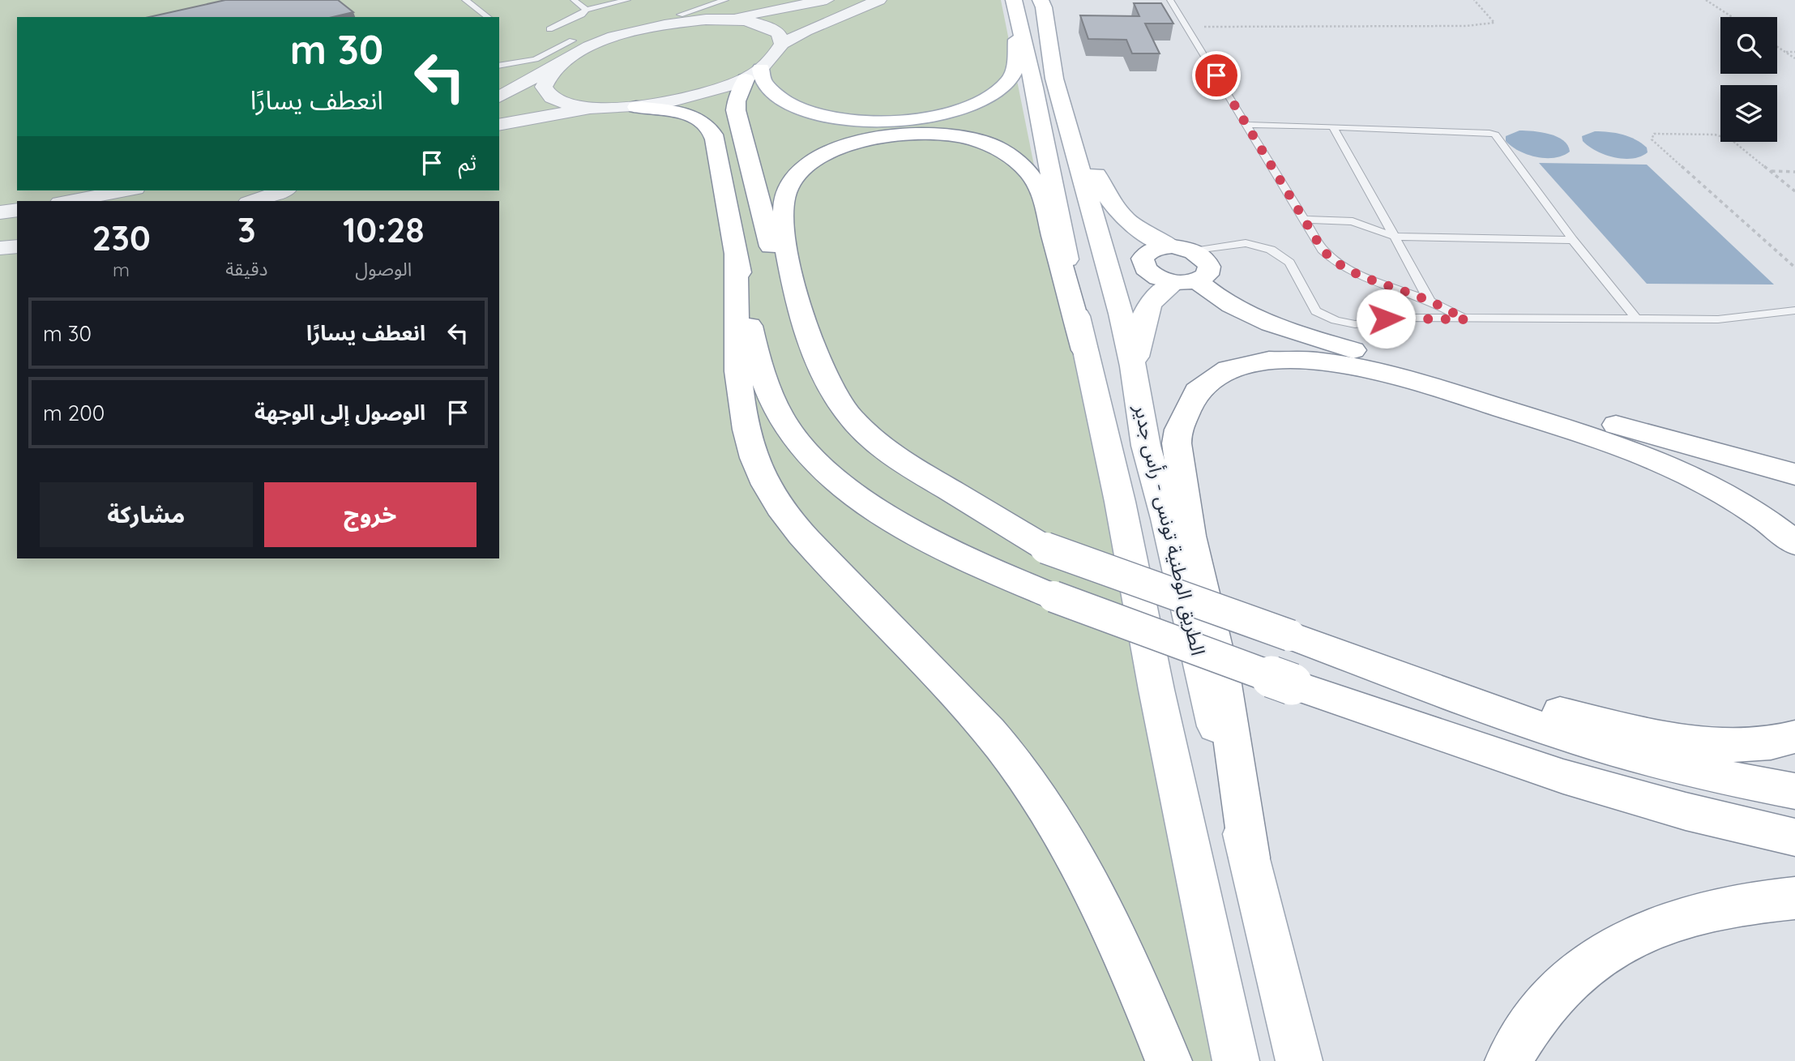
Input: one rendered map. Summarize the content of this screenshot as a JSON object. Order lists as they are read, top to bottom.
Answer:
{
  "streets": {
    "main road": ["الطريق الوطنية تونس - رأس جدير"]
  },
  "page": {
    "turn": ["30 m", "انعطف يسارًا"],
    "then": "ثم",
    "eta": [
      "10:28",
      "الوصول",
      "3",
      "دقيقة",
      "230",
      "m"
    ],
    "list": [
      {
        "name": "انعطف يسارًا",
        "value": "30 m"
      },
      {
        "name": "الوصول إلى الوجهة",
        "value": "200 m"
      }
    ],
    "buttons": ["خروج", "مشاركة"]
  }
}
